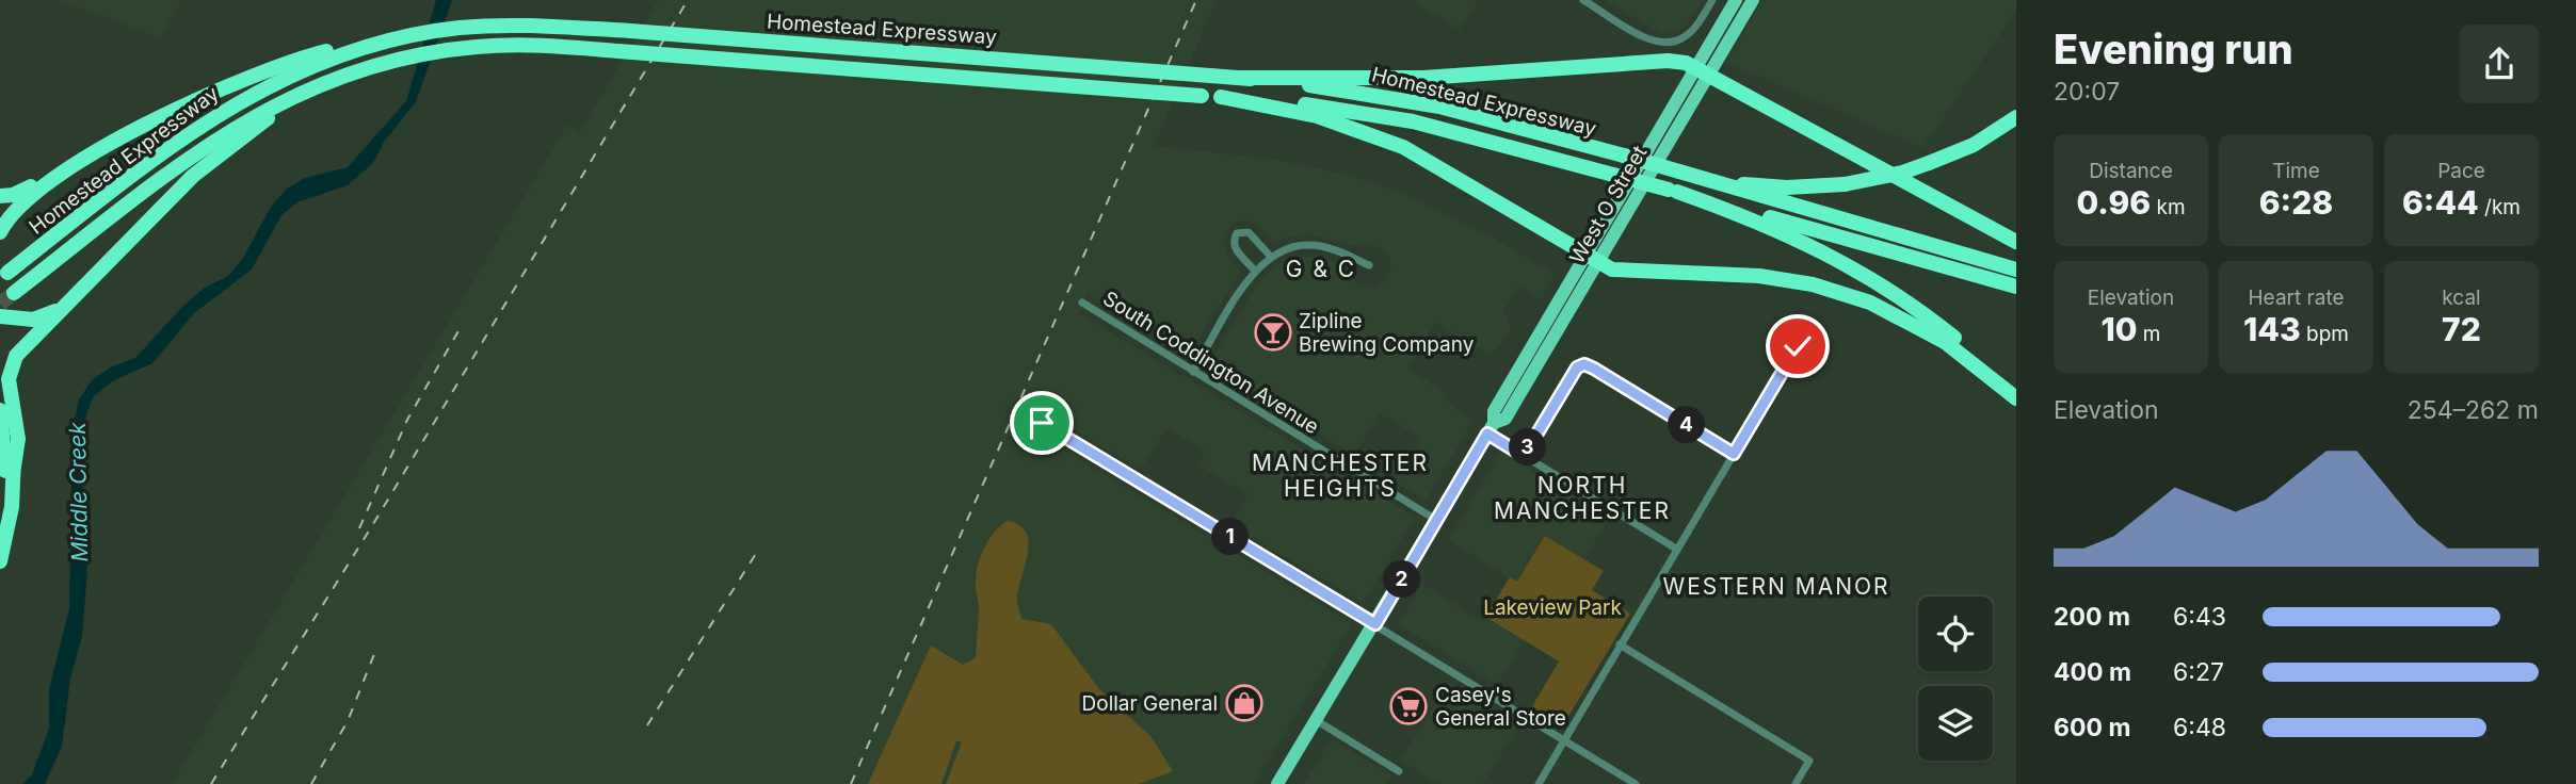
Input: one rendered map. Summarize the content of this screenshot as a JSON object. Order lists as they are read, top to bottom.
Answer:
{
  "streets": {
    "highway": ["Homestead Expressway"],
    "main road": ["West O Street"],
    "street": ["South Coddington Avenue"]
  },
  "crossings": [
    ["West O Street", "South Coddington Avenue"]
  ],
  "districts": [
    "G & C",
    "MANCHESTER HEIGHTS",
    "NORTH MANCHESTER",
    "WESTERN MANOR"
  ],
  "water": ["Middle Creek"],
  "parks": ["Lakeview Park"],
  "places": {
    "bar": ["Zipline Brewing Company"],
    "shop": ["Dollar General"],
    "supermarket": ["Casey's General Store"]
  },
  "page": {
    "heading": ["Evening run", "20:07"],
    "stats": [
      ["Distance", "0.96 km"],
      ["Time", "6:28"],
      ["Pace", "6:44 /km"],
      ["Elevation", "10 m"],
      ["Heart rate", "143 bpm"],
      ["kcal", "72"]
    ],
    "chart": ["Elevation", "254–262 m"],
    "pins": [
      "4",
      "3",
      "1",
      "2"
    ],
    "list": [
      {
        "name": "200 m",
        "note": "6:43"
      },
      {
        "name": "400 m",
        "note": "6:27"
      },
      {
        "name": "600 m",
        "note": "6:48"
      }
    ]
  }
}
